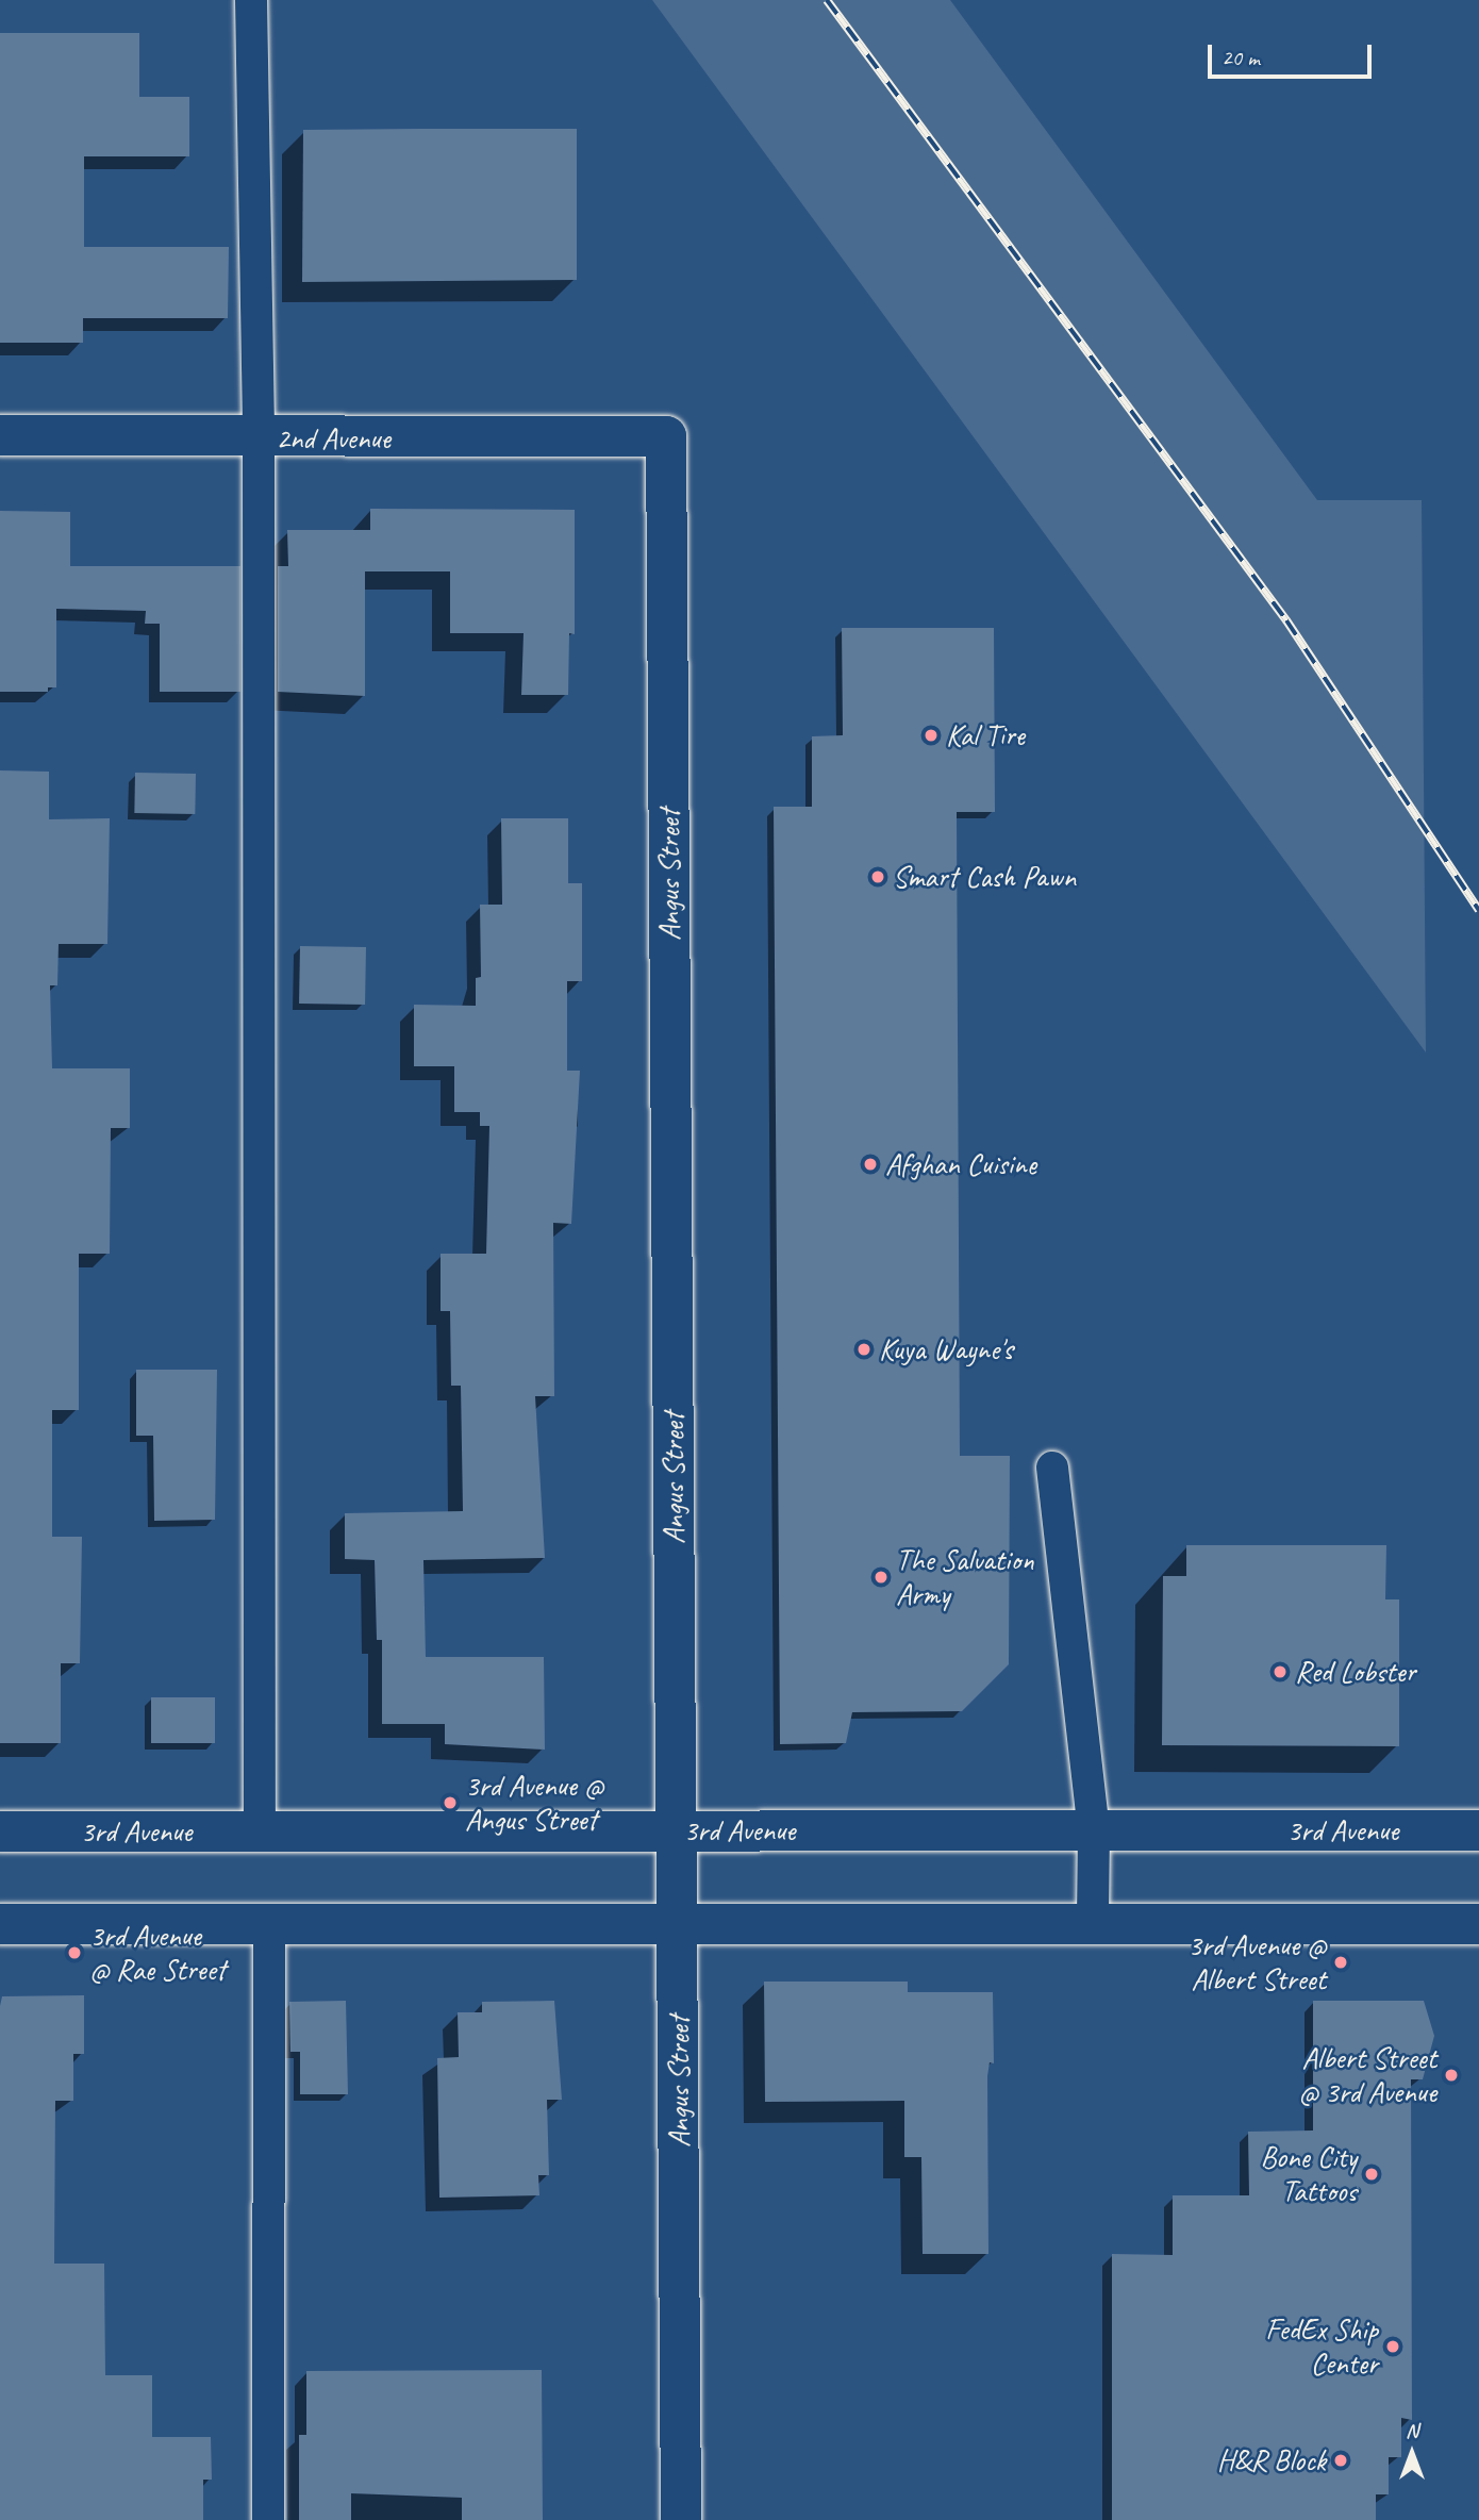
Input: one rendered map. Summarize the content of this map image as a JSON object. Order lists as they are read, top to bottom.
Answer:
{
  "streets": {
    "street": ["2nd Avenue", "Angus Street", "3rd Avenue"]
  },
  "crossings": [
    ["2nd Avenue", "Angus Street"],
    ["Angus Street", "3rd Avenue"]
  ],
  "places": [
    "Kal Tire",
    "Smart Cash Pawn",
    "Afghan Cuisine",
    "Kuya Wayne's",
    "The Salvation Army",
    "Red Lobster",
    "3rd Avenue @ Angus Street",
    "3rd Avenue @ Rae Street",
    "3rd Avenue @ Albert Street",
    "Albert Street @ 3rd Avenue",
    "Bone City Tattoos",
    "FedEx Ship Center",
    "H&R Block"
  ],
  "scale_bar": "20 m",
  "north": "top"
}
